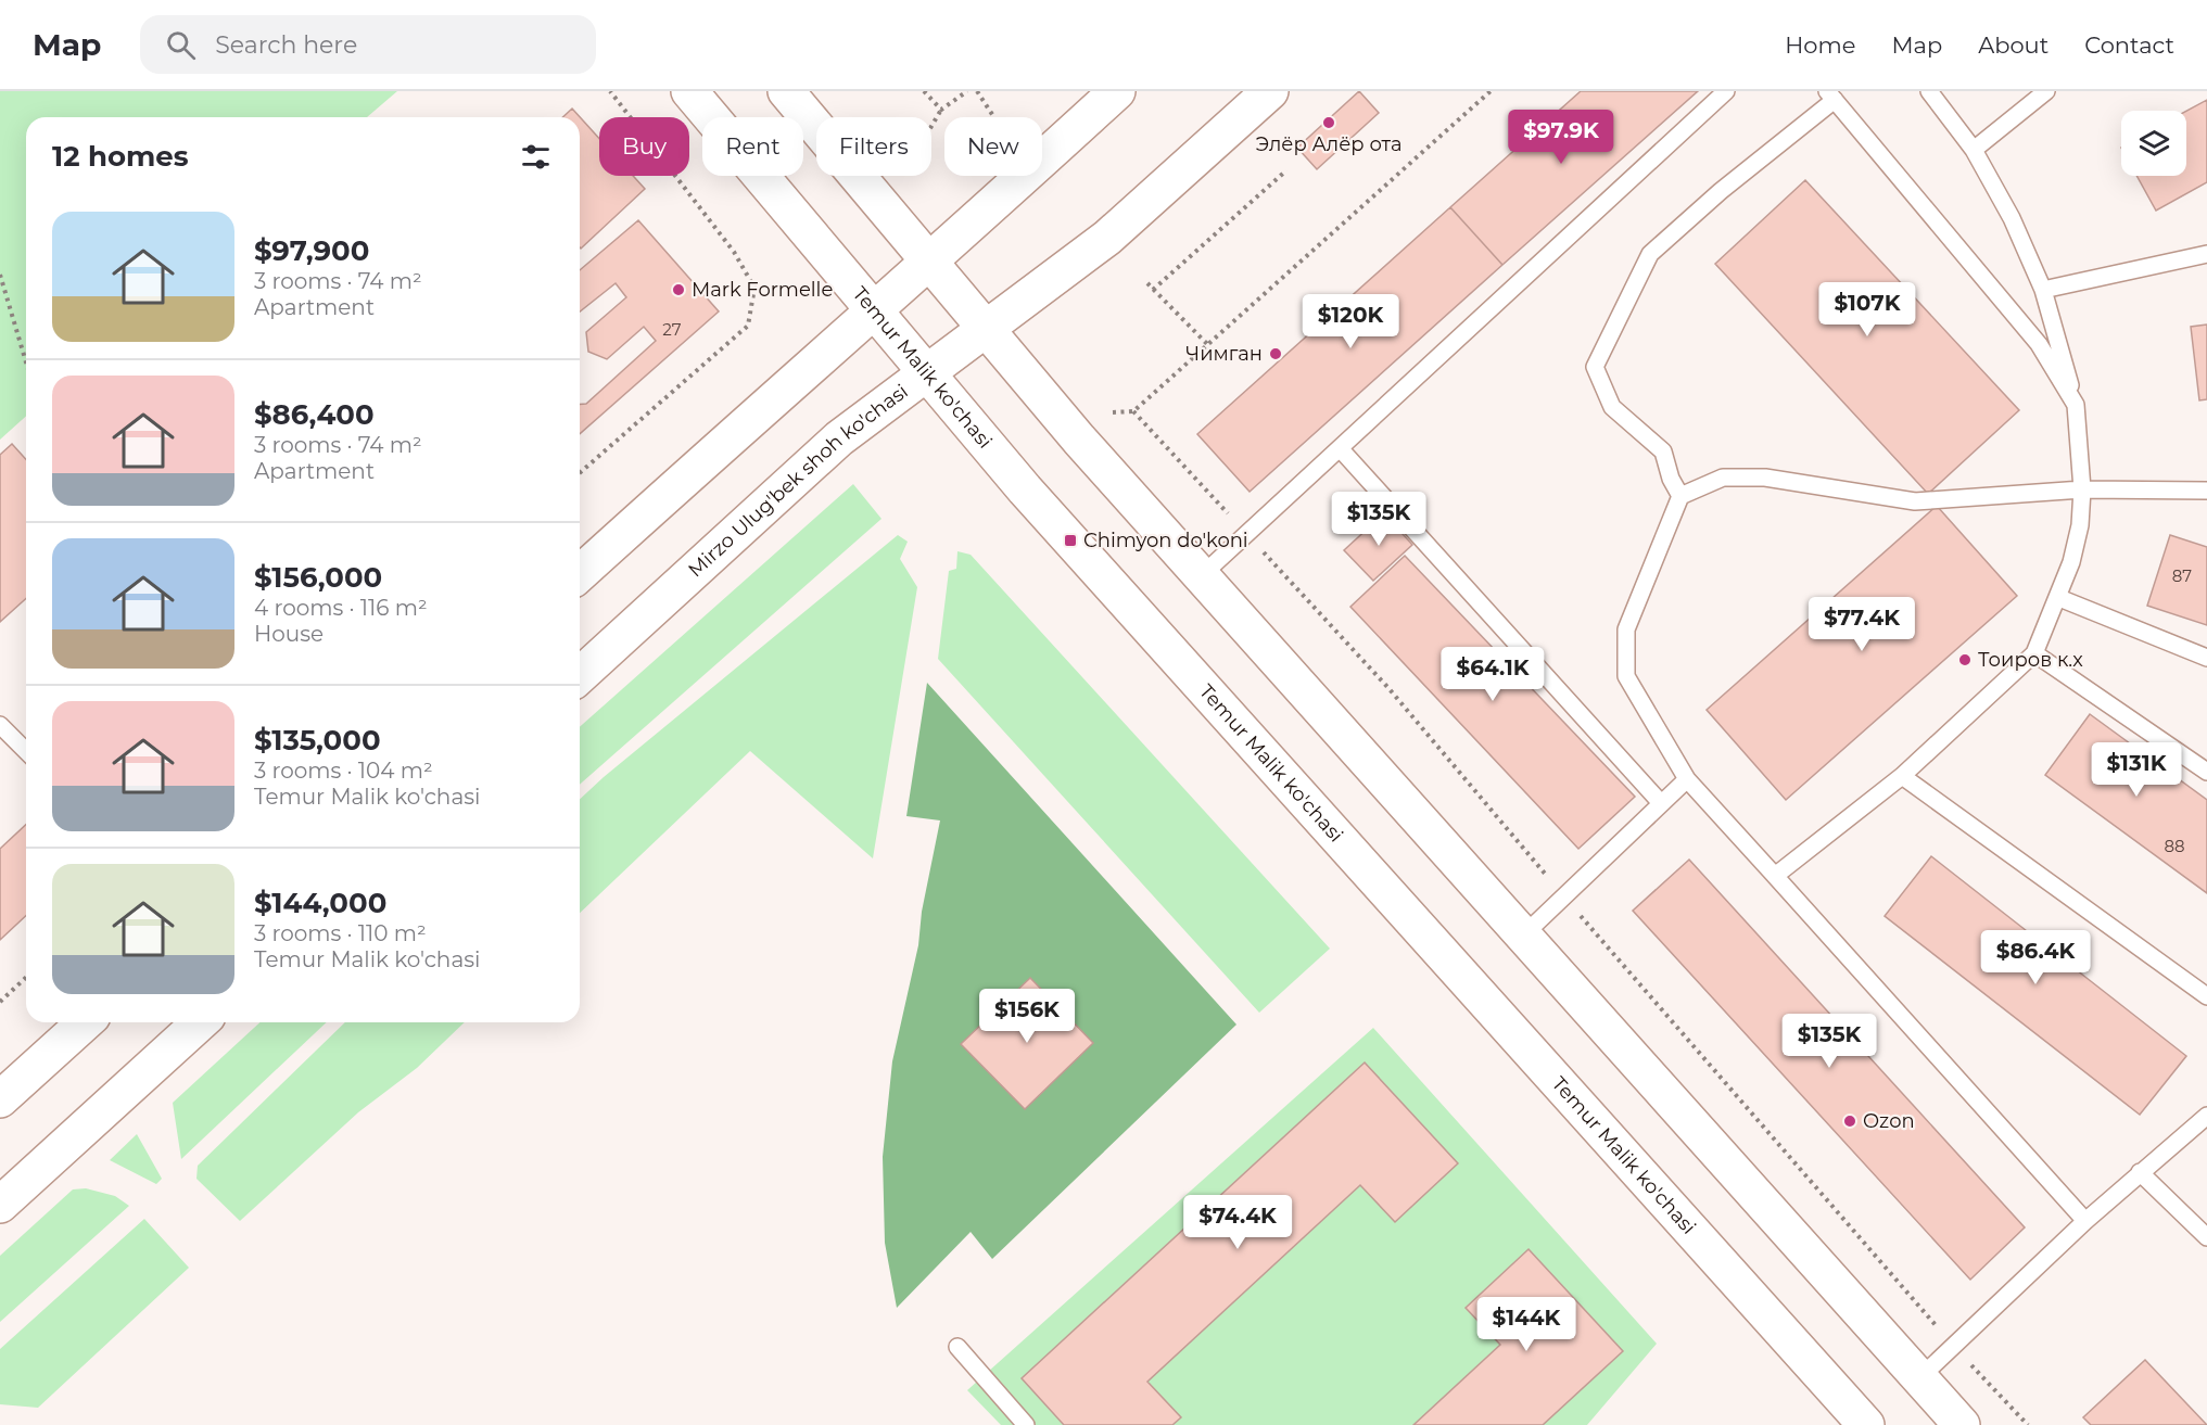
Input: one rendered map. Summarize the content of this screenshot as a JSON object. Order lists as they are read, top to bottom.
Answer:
{
  "streets": {
    "main road": ["Temur Malik ko'chasi", "Mirzo Ulug'bek shoh ko'chasi"]
  },
  "crossings": [
    ["Temur Malik ko'chasi", "Mirzo Ulug'bek shoh ko'chasi"]
  ],
  "places": {
    "other": [
      "Элёр Алёр ота",
      "Mark Formelle",
      "Чимган",
      "Тоиров к.х",
      "Ozon"
    ],
    "transit": ["Chimyon do'koni"]
  },
  "house_numbers": ["27", "87", "88"],
  "page": {
    "header": "Map",
    "search": "Search here",
    "nav": [
      "Home",
      "Map",
      "About",
      "Contact"
    ],
    "price": [
      "$97.9K",
      "$107K",
      "$120K",
      "$135K",
      "$77.4K",
      "$64.1K",
      "$131K",
      "$86.4K",
      "$156K",
      "$135K",
      "$74.4K",
      "$144K"
    ],
    "chip": [
      "Buy",
      "Rent",
      "Filters",
      "New"
    ],
    "heading": "12 homes",
    "list": [
      {
        "name": "$97,900",
        "note": "3 rooms · 74 m² · Apartment"
      },
      {
        "name": "$86,400",
        "note": "3 rooms · 74 m² · Apartment"
      },
      {
        "name": "$156,000",
        "note": "4 rooms · 116 m² · House"
      },
      {
        "name": "$135,000",
        "note": "3 rooms · 104 m² · Temur Malik ko'chasi"
      },
      {
        "name": "$144,000",
        "note": "3 rooms · 110 m² · Temur Malik ko'chasi"
      }
    ]
  }
}
